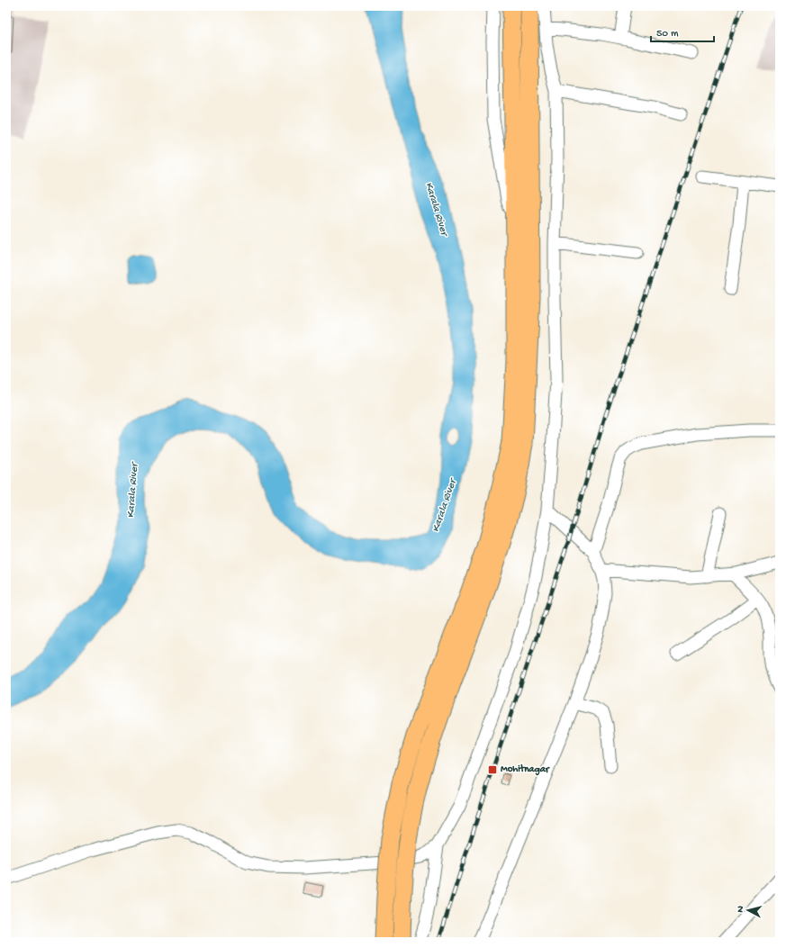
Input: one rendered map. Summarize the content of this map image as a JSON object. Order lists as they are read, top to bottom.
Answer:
{
  "water": ["Karala River"],
  "places": {
    "transit": ["Mohitnagar"]
  },
  "scale_bar": "50 m",
  "north": "left"
}
